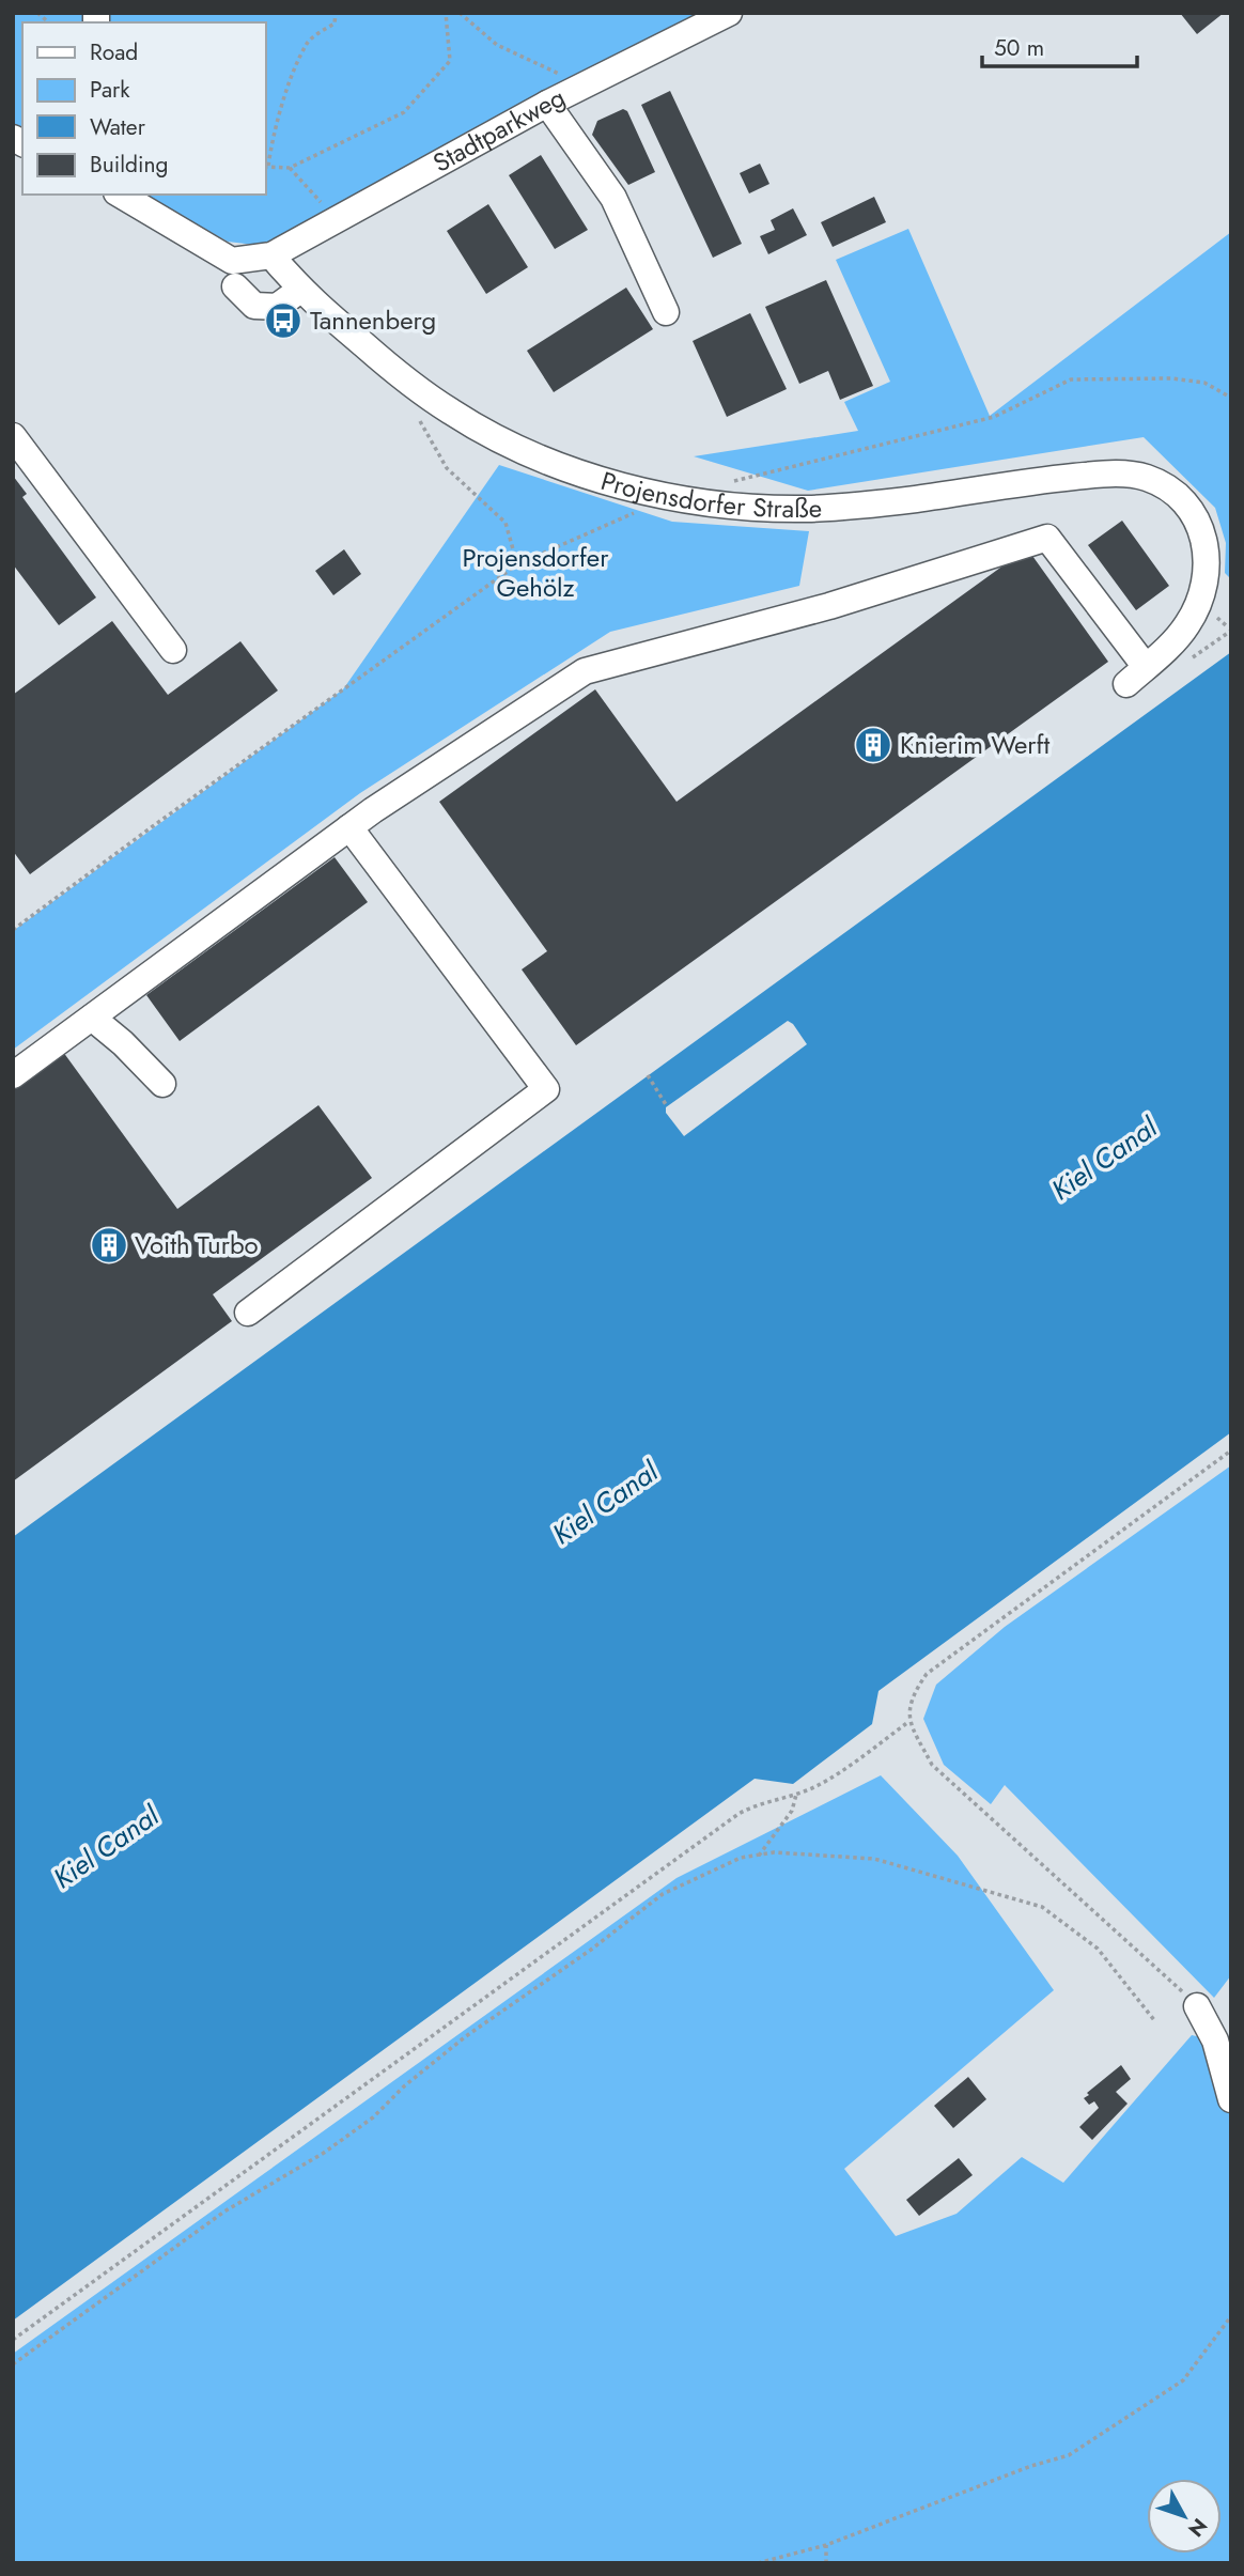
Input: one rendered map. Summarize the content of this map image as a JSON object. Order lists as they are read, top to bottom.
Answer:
{
  "streets": {
    "street": ["Stadtparkweg", "Projensdorfer Straße"]
  },
  "crossings": [
    ["Stadtparkweg", "Projensdorfer Straße"]
  ],
  "water": ["Kiel Canal"],
  "parks": ["Projensdorfer Gehölz"],
  "places": {
    "bus stop": ["Tannenberg"],
    "building": ["Knierim Werft", "Voith Turbo"]
  },
  "legend": [
    "Road",
    "Park",
    "Water",
    "Building"
  ],
  "scale_bar": "50 m",
  "north": "bottom right"
}
